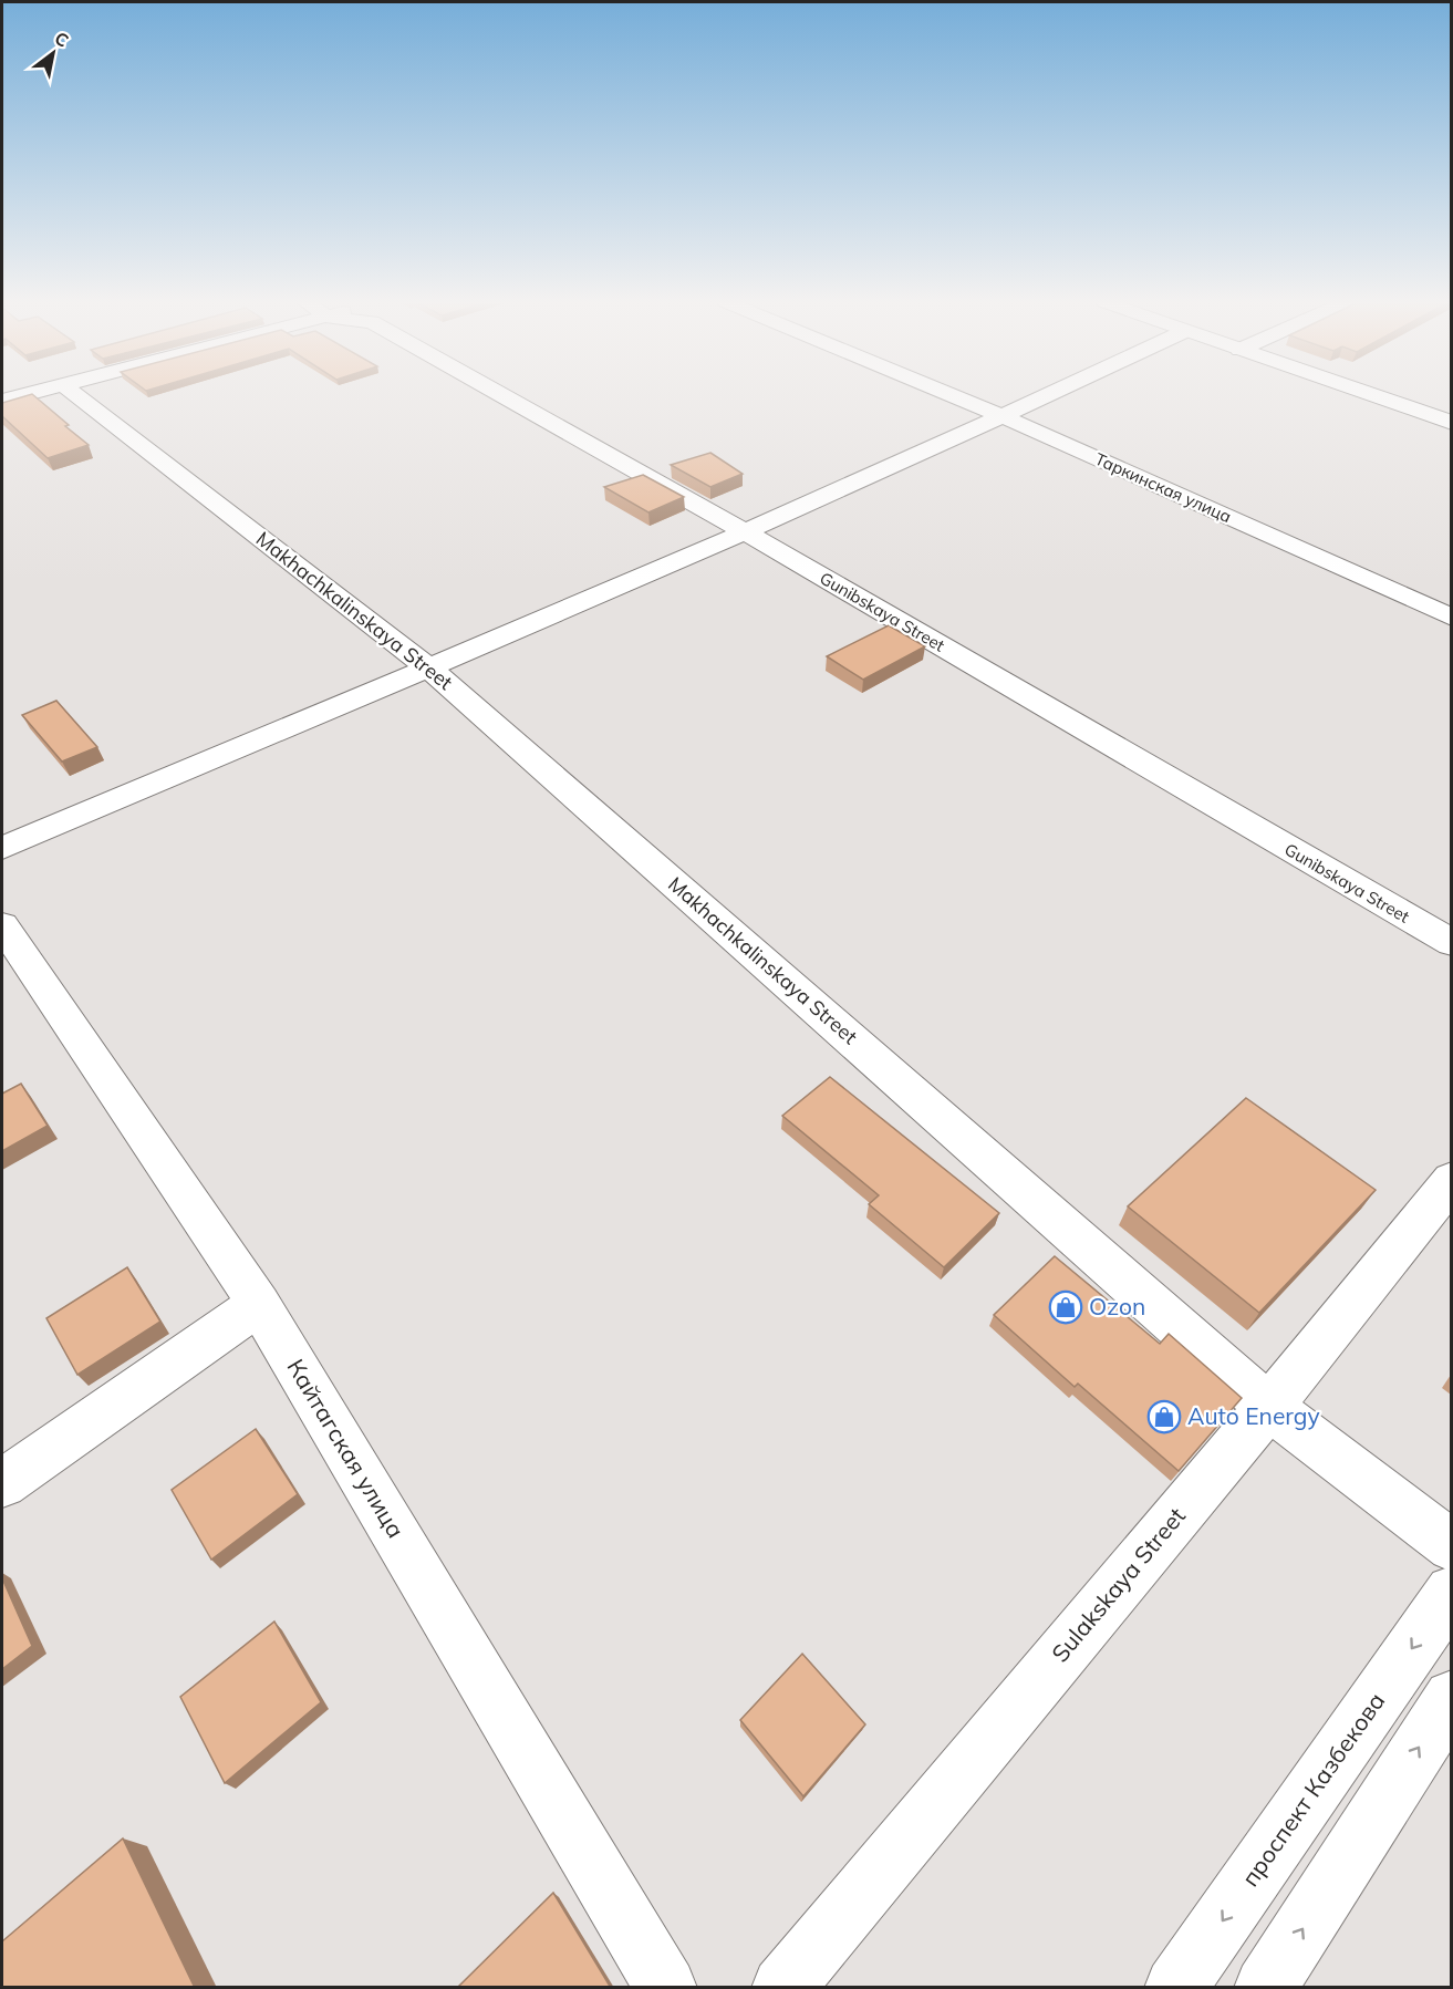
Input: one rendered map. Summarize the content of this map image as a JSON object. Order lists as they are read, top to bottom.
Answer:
{
  "streets": {
    "main road": [
      "Таркинская улица",
      "Makhachkalinskaya Street",
      "Gunibskaya Street",
      "Кайтагская улица",
      "Sulakskaya Street",
      "проспект Казбекова"
    ]
  },
  "crossings": [
    ["Makhachkalinskaya Street", "Sulakskaya Street"]
  ],
  "places": {
    "shop": ["Ozon", "Auto Energy"]
  },
  "north": "top right"
}
